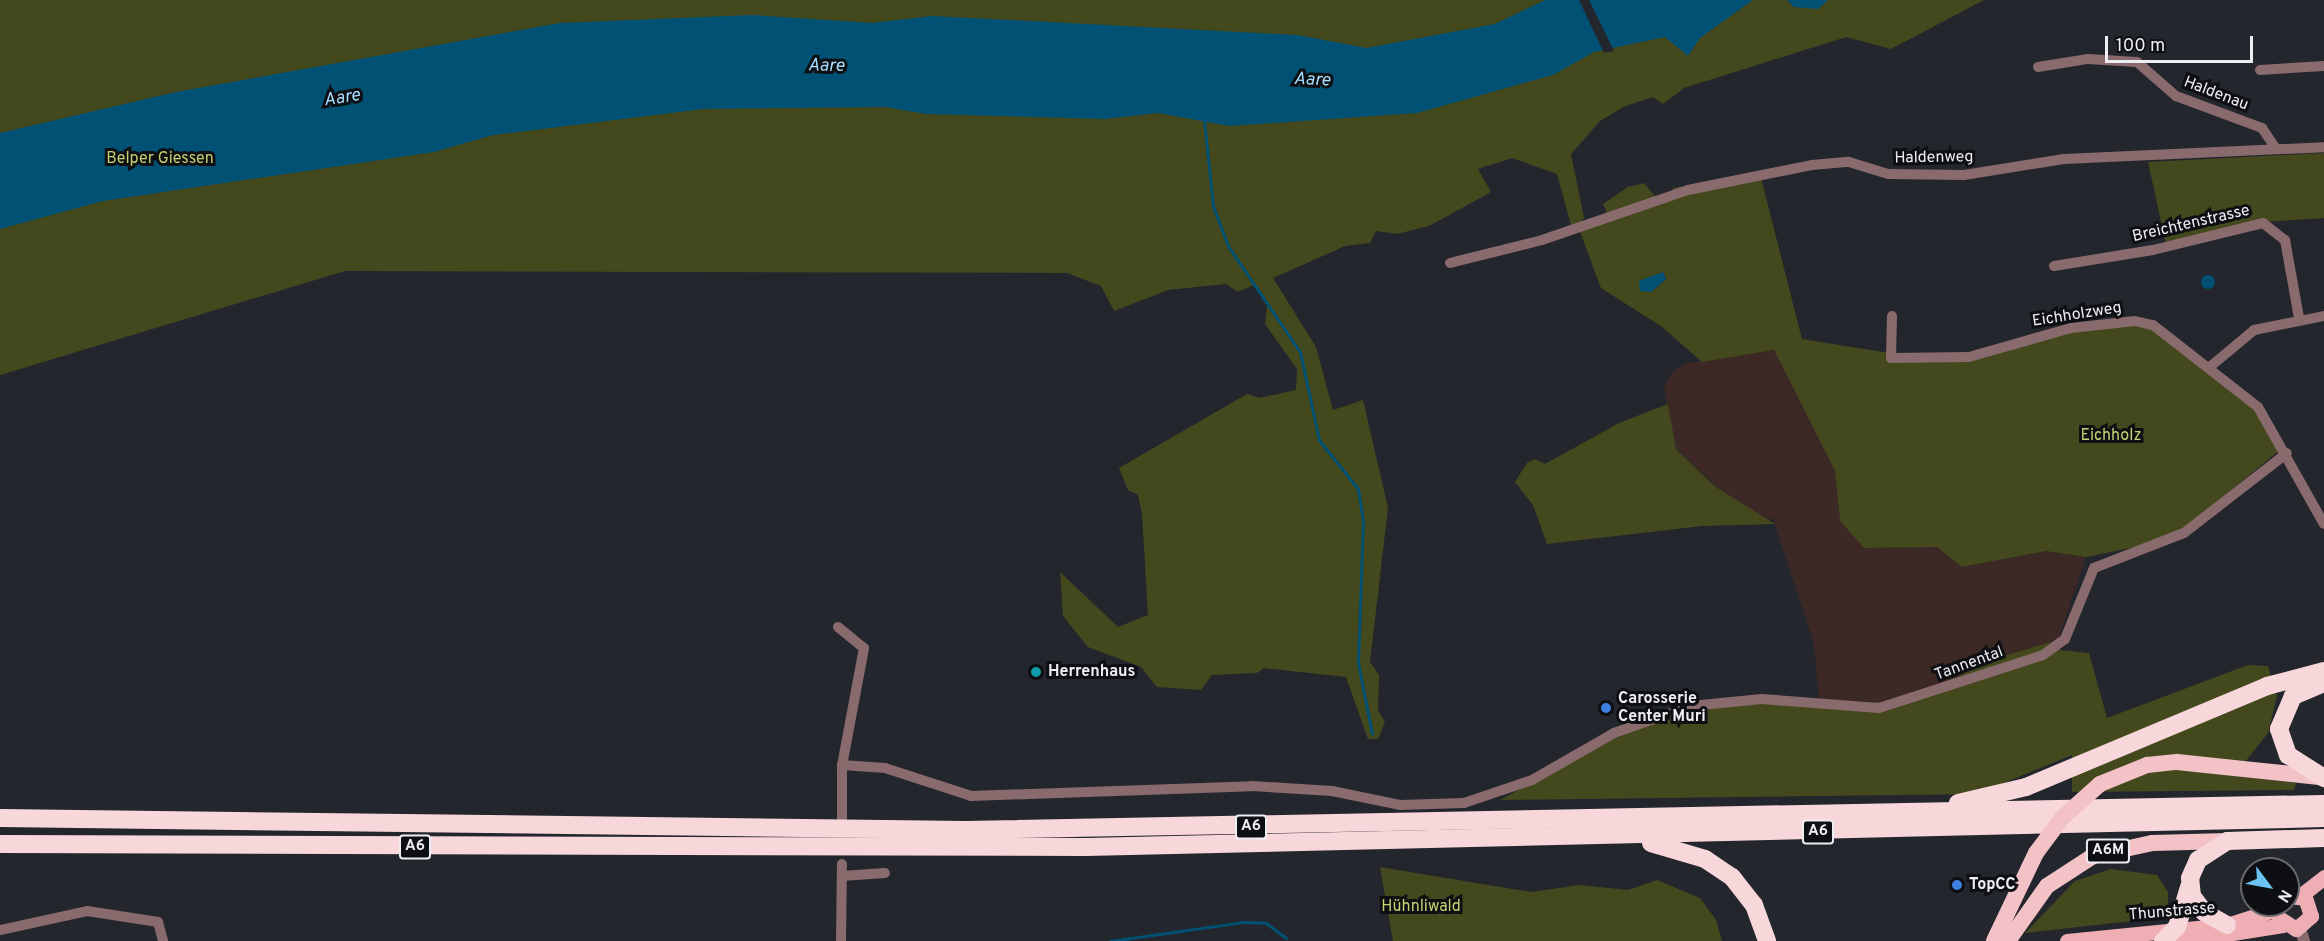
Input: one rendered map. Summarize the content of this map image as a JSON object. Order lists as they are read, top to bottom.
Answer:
{
  "streets": {
    "highway": ["A6", "A6M"],
    "main road": ["Thunstrasse"],
    "street": [
      "Haldenau",
      "Haldenweg",
      "Breichtenstrasse",
      "Eichholzweg",
      "Tannental"
    ]
  },
  "crossings": [
    ["Haldenau", "Haldenweg"],
    ["Eichholzweg", "Tannental"]
  ],
  "water": ["Aare"],
  "parks": ["Belper Giessen", "Eichholz", "Hühnliwald"],
  "places": ["Herrenhaus", "Carosserie Center Muri", "TopCC"],
  "scale_bar": "100 m",
  "north": "bottom right"
}
